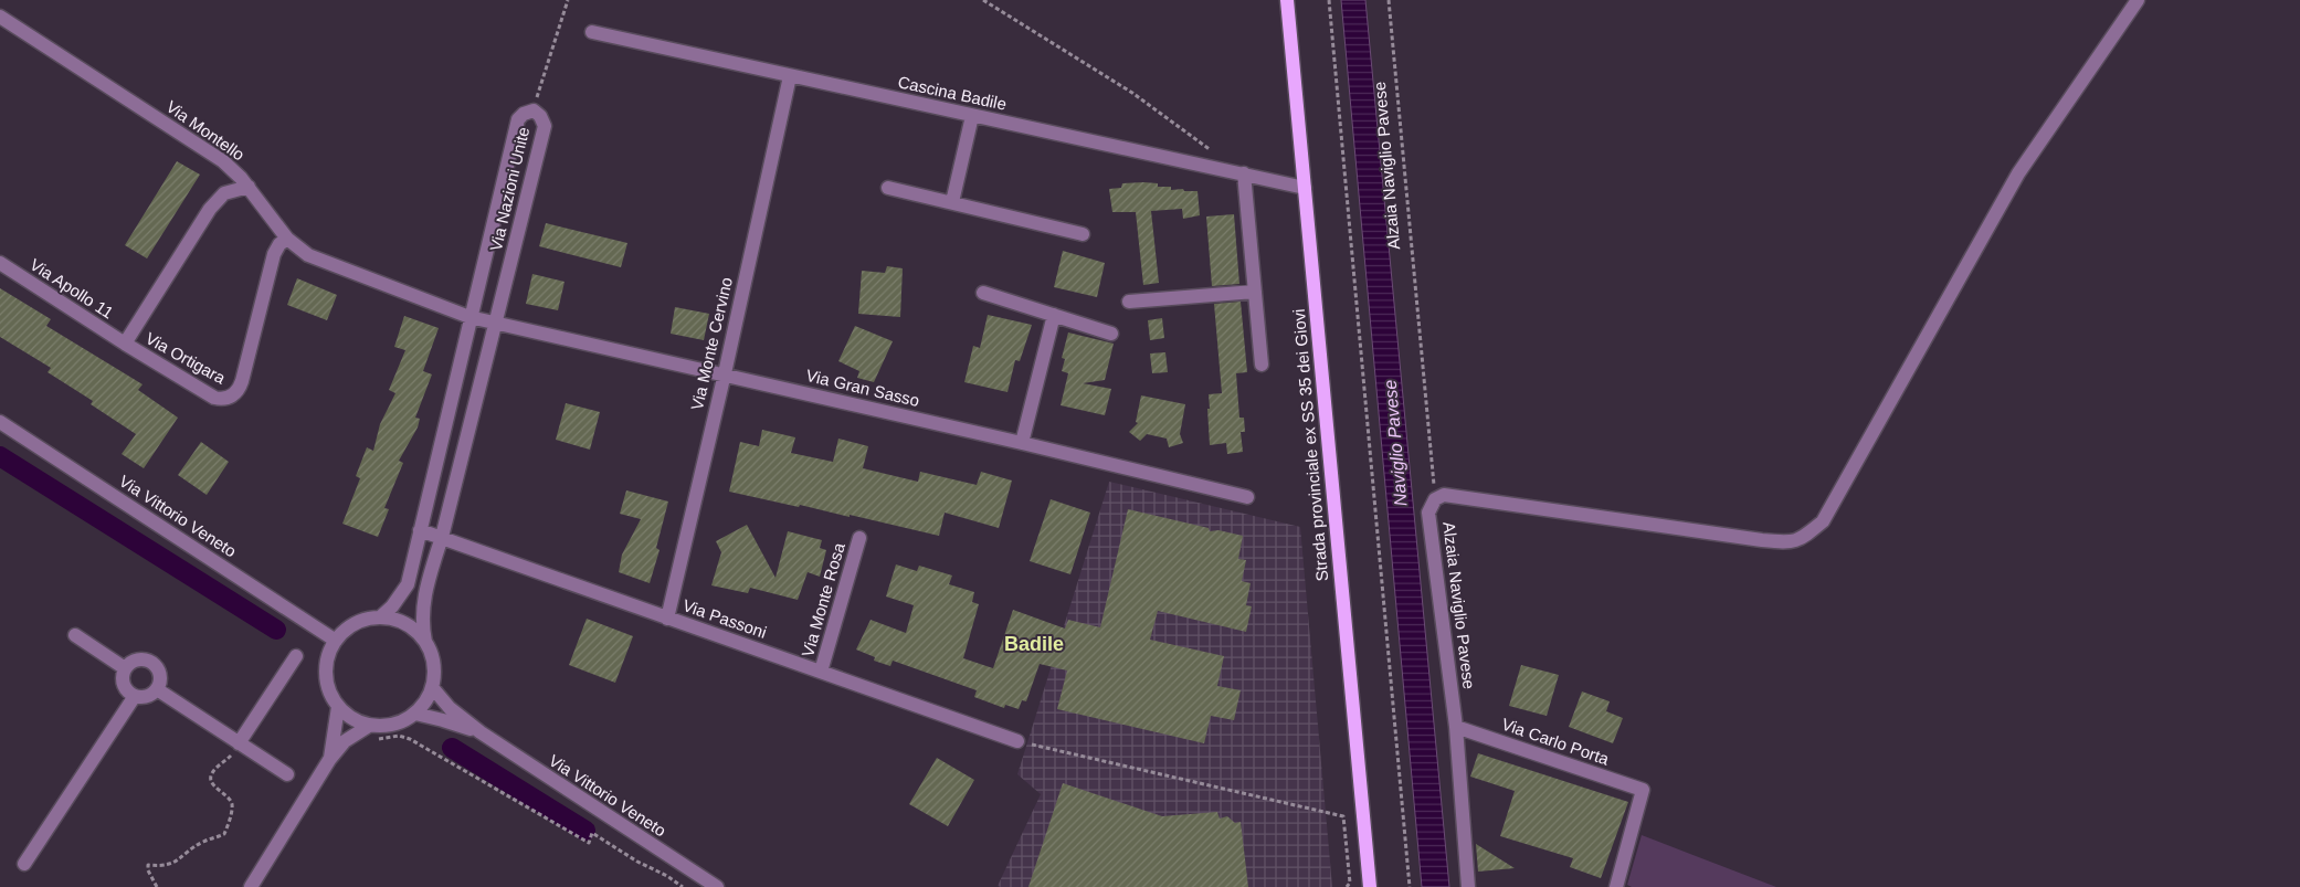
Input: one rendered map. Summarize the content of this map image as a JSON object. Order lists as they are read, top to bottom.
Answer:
{
  "streets": {
    "main road": ["Strada provinciale ex SS 35 dei Giovi"],
    "street": [
      "Cascina Badile",
      "Via Montello",
      "Alzaia Naviglio Pavese",
      "Via Nazioni Unite",
      "Via Apollo 11",
      "Via Monte Cervino",
      "Via Ortigara",
      "Via Gran Sasso",
      "Via Vittorio Veneto",
      "Via Monte Rosa",
      "Via Passoni",
      "Via Carlo Porta"
    ]
  },
  "crossings": [
    ["Cascina Badile", "Via Monte Cervino"],
    ["Cascina Badile", "Strada provinciale ex SS 35 dei Giovi"],
    ["Via Montello", "Via Nazioni Unite"],
    ["Via Montello", "Via Ortigara"],
    ["Via Montello", "Via Gran Sasso"],
    ["Alzaia Naviglio Pavese", "Via Carlo Porta"],
    ["Via Nazioni Unite", "Via Gran Sasso"],
    ["Via Nazioni Unite", "Via Vittorio Veneto"],
    ["Via Nazioni Unite", "Via Passoni"],
    ["Via Apollo 11", "Via Ortigara"],
    ["Via Monte Cervino", "Via Gran Sasso"],
    ["Via Monte Cervino", "Via Passoni"],
    ["Via Monte Rosa", "Via Passoni"]
  ],
  "districts": ["Badile"],
  "water": ["Naviglio Pavese"]
}
